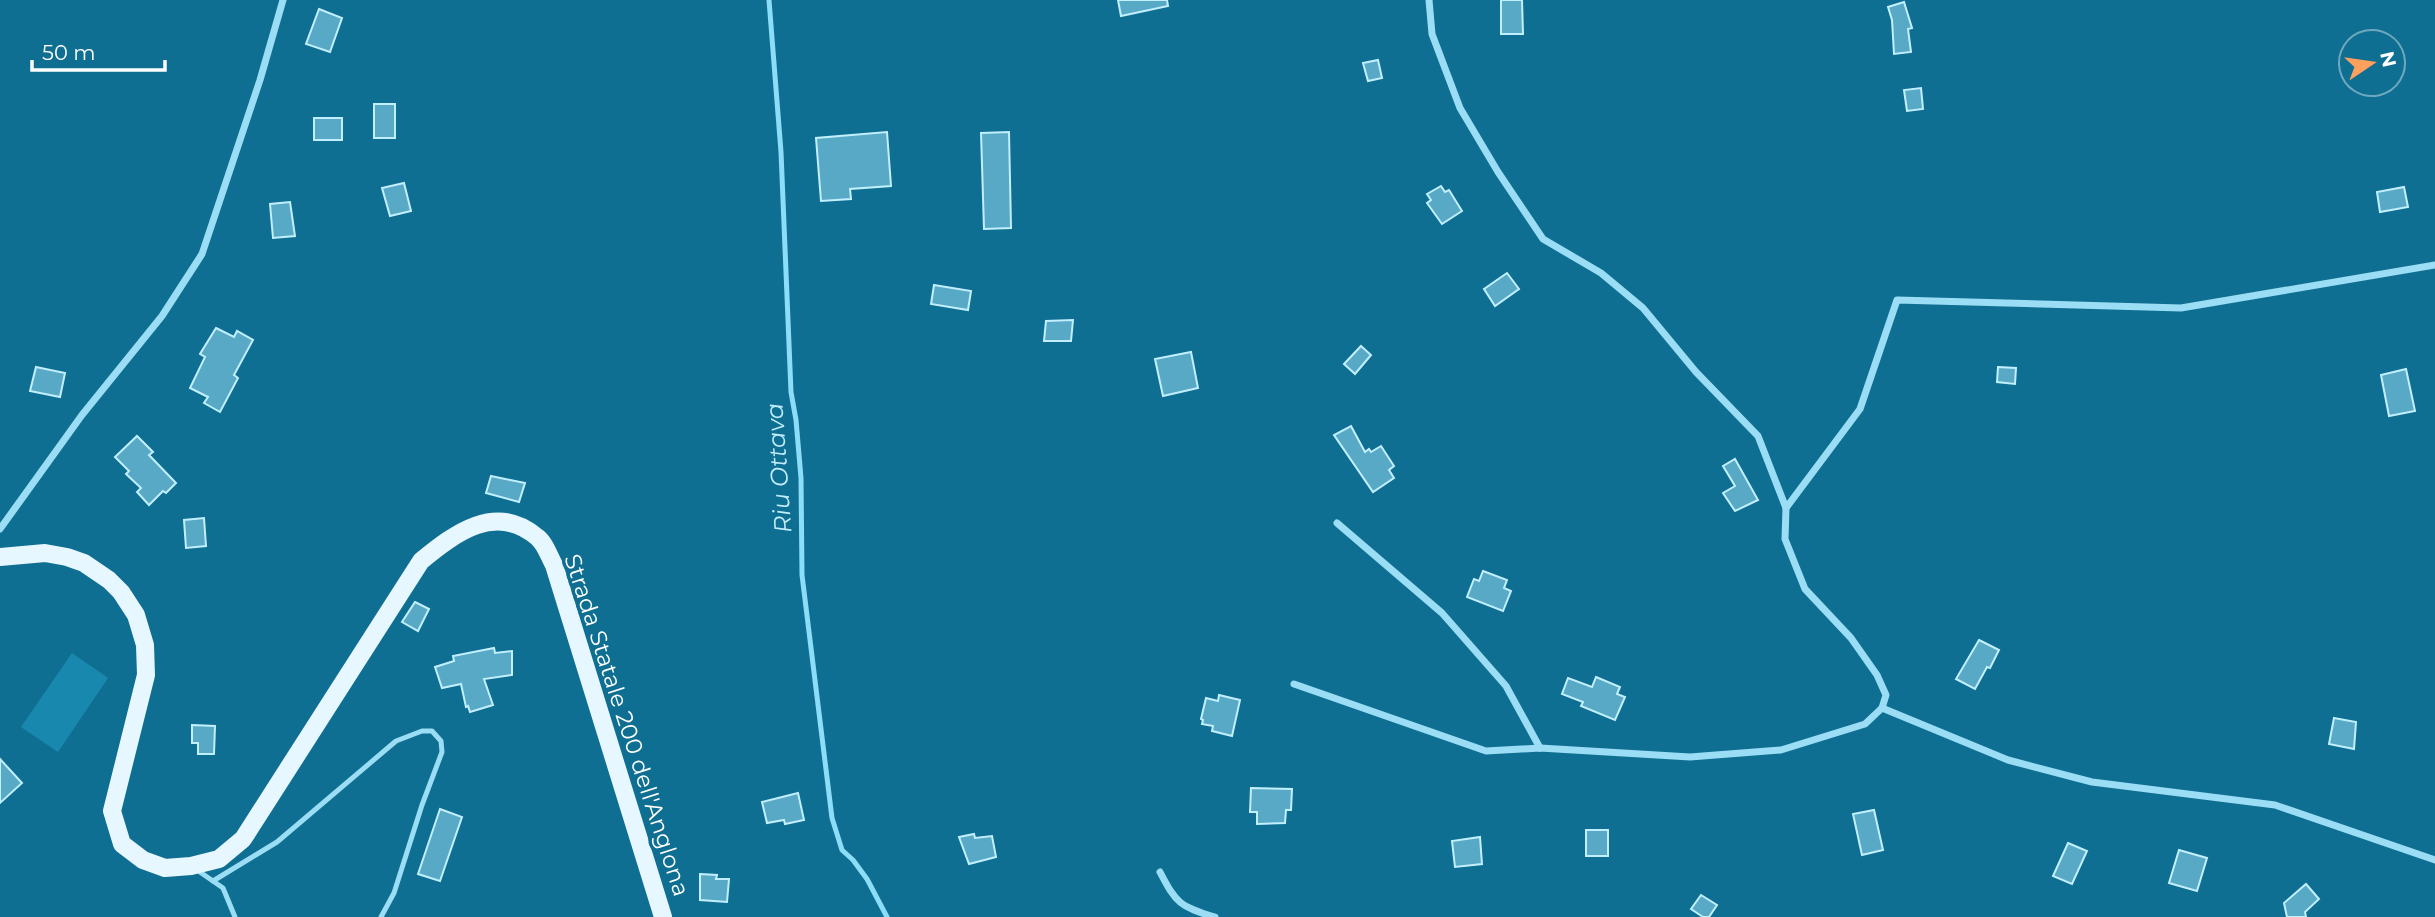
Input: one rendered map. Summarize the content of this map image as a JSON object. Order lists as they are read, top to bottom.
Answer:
{
  "streets": {
    "main road": ["Strada Statale 200 dell'Anglona"]
  },
  "water": ["Riu Ottava"],
  "scale_bar": "50 m",
  "north": "right"
}
